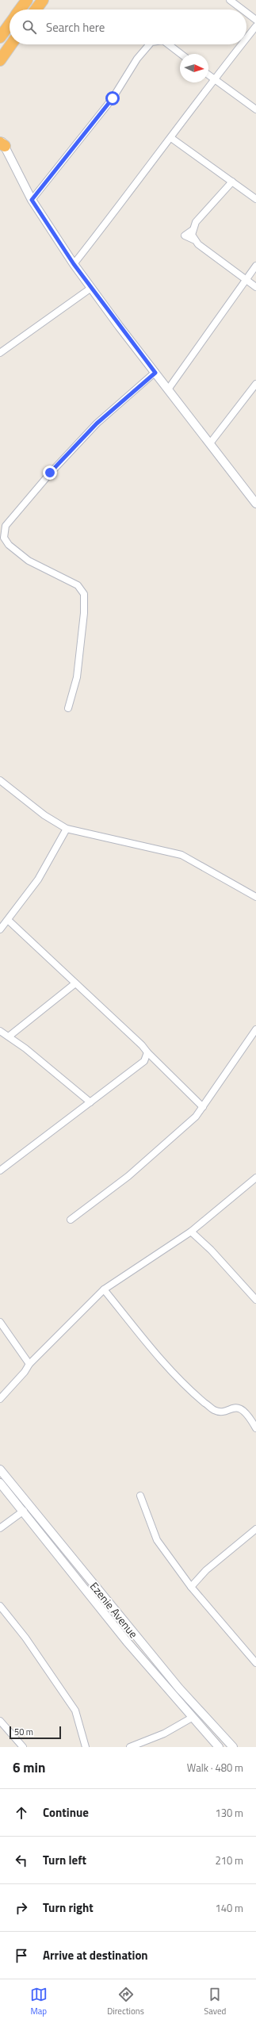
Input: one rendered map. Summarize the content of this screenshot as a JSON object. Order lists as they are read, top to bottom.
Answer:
{
  "streets": {
    "street": ["Ezenie Avenue"]
  },
  "scale_bar": "50 m",
  "north": "right",
  "page": {
    "search": "Search here",
    "scale": "50 m",
    "heading": ["6 min", "Walk · 480 m"],
    "list": [
      ["Continue", "130 m"],
      ["Turn left", "210 m"],
      ["Turn right", "140 m"],
      "Arrive at destination"
    ],
    "nav": ["Map", "Directions", "Saved"]
  }
}
